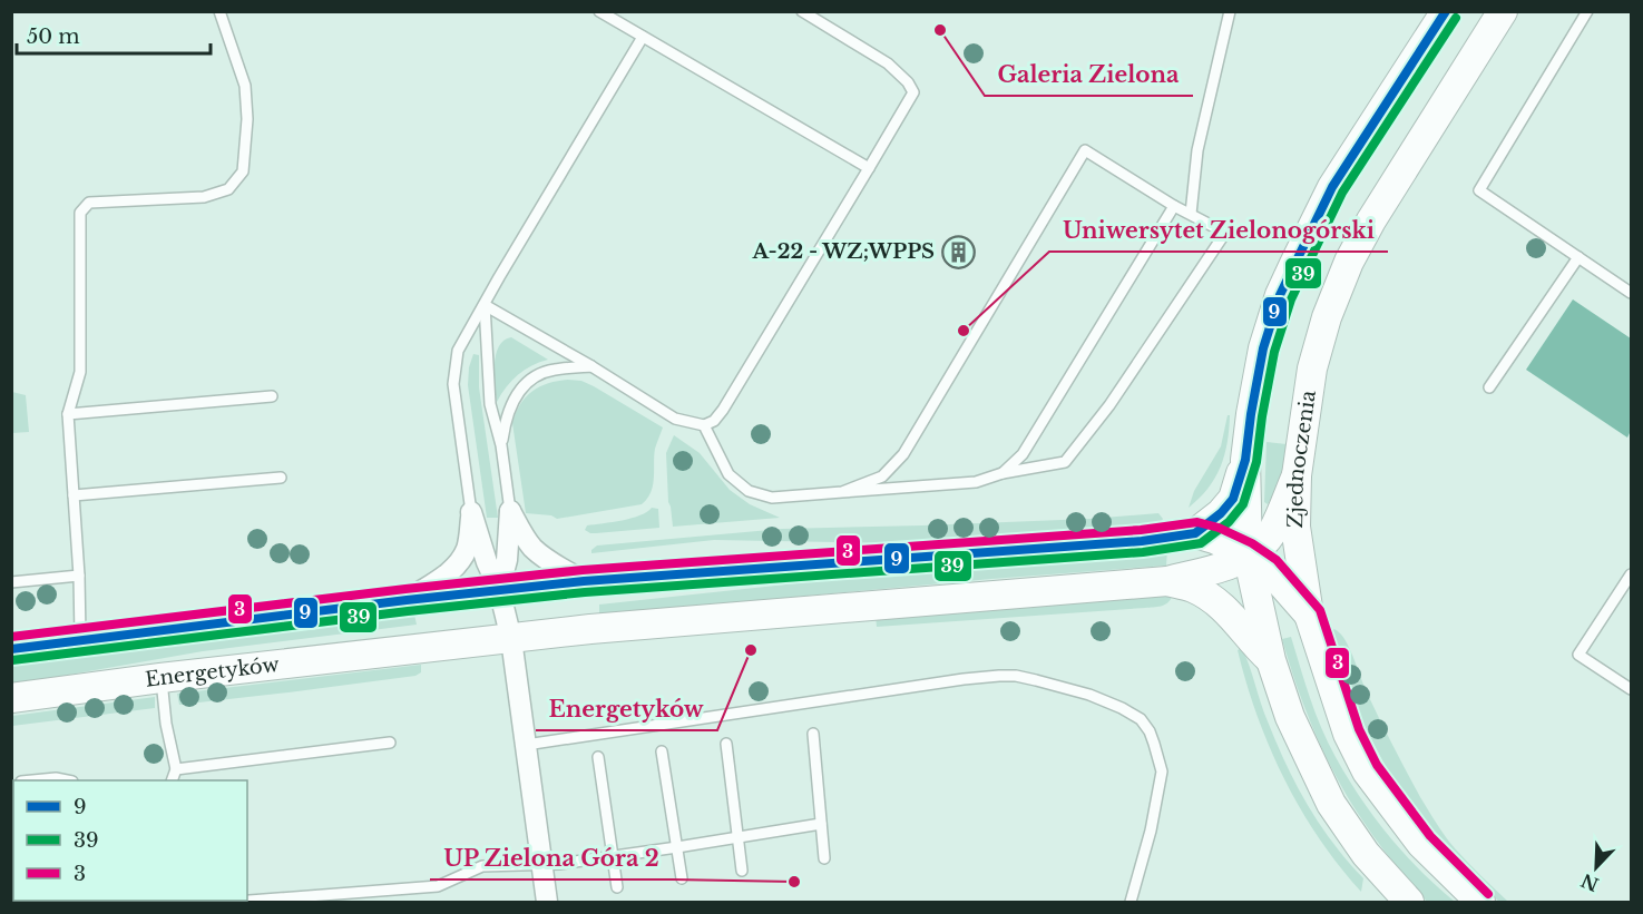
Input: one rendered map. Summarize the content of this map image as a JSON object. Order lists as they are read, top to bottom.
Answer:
{
  "streets": {
    "main road": ["Zjednoczenia", "Energetyków"]
  },
  "crossings": [
    ["Zjednoczenia", "Energetyków"]
  ],
  "places": {
    "other": [
      "Galeria Zielona",
      "Uniwersytet Zielonogórski",
      "Energetyków",
      "UP Zielona Góra 2"
    ],
    "building": ["A-22 - WZ;WPPS"]
  },
  "lines": ["transit line 9", "transit line 39", "transit line 3"],
  "legend": ["9", "39", "3"],
  "scale_bar": "50 m",
  "north": "bottom left"
}
